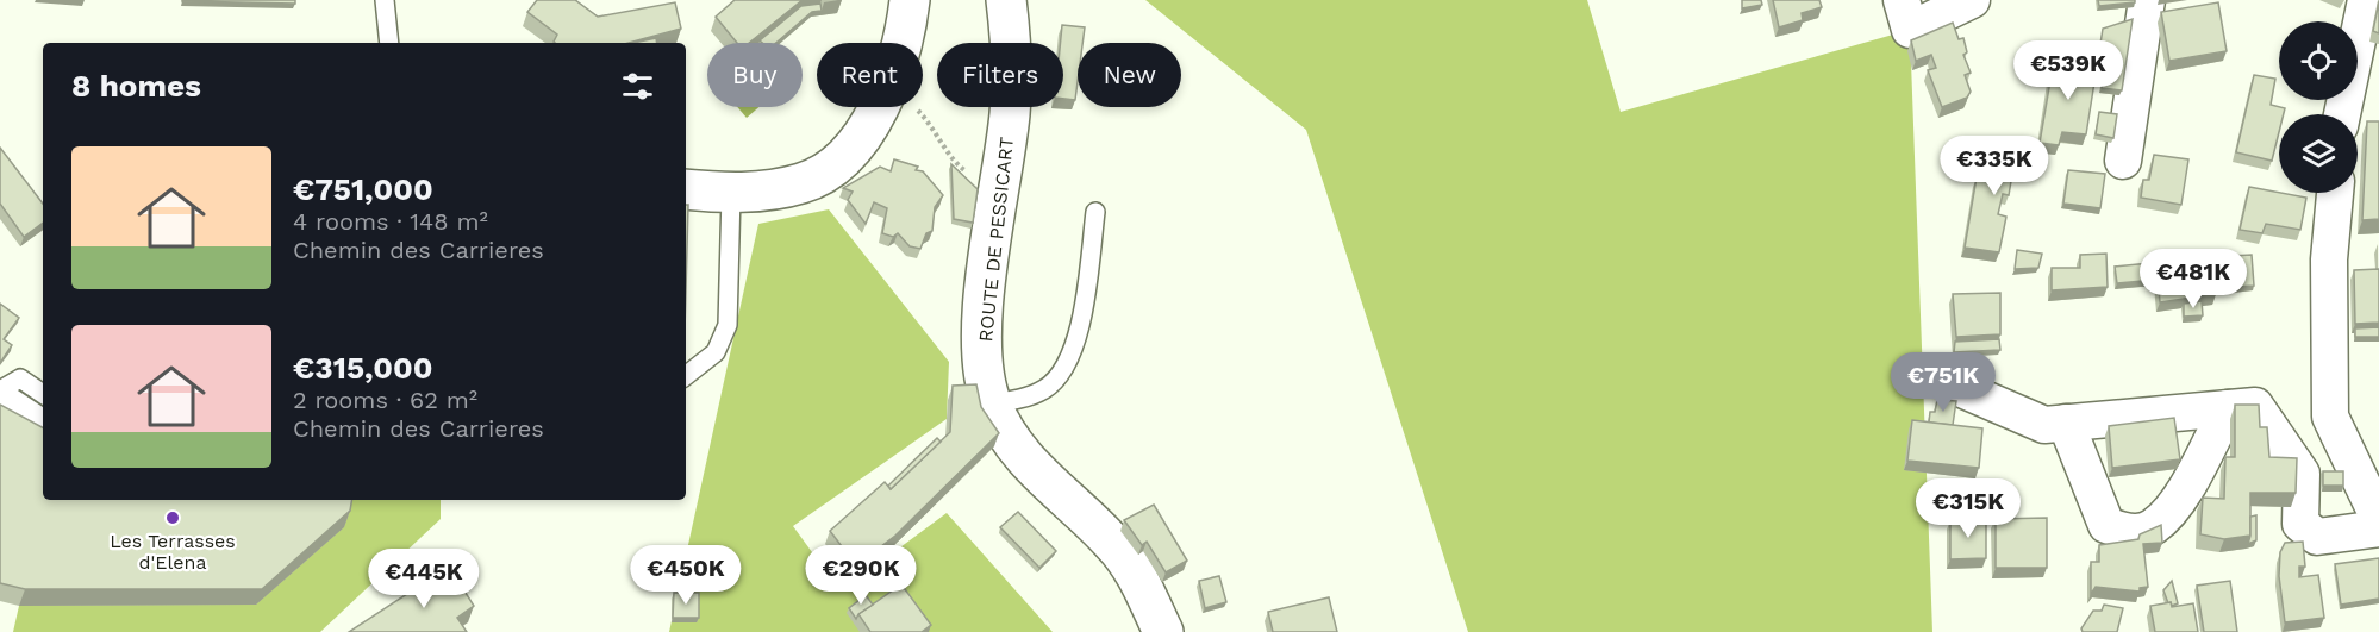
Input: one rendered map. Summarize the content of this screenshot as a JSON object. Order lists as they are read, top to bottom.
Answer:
{
  "streets": {
    "street": ["ROUTE DE PESSICART"]
  },
  "places": ["Les Terrasses d'Elena"],
  "page": {
    "price": [
      "€539K",
      "€335K",
      "€481K",
      "€751K",
      "€315K",
      "€450K",
      "€290K",
      "€445K"
    ],
    "chip": [
      "Buy",
      "Rent",
      "Filters",
      "New"
    ],
    "heading": "8 homes",
    "list": [
      {
        "name": "€751,000",
        "note": "4 rooms · 148 m² · Chemin des Carrieres"
      },
      {
        "name": "€315,000",
        "note": "2 rooms · 62 m² · Chemin des Carrieres"
      }
    ]
  }
}
